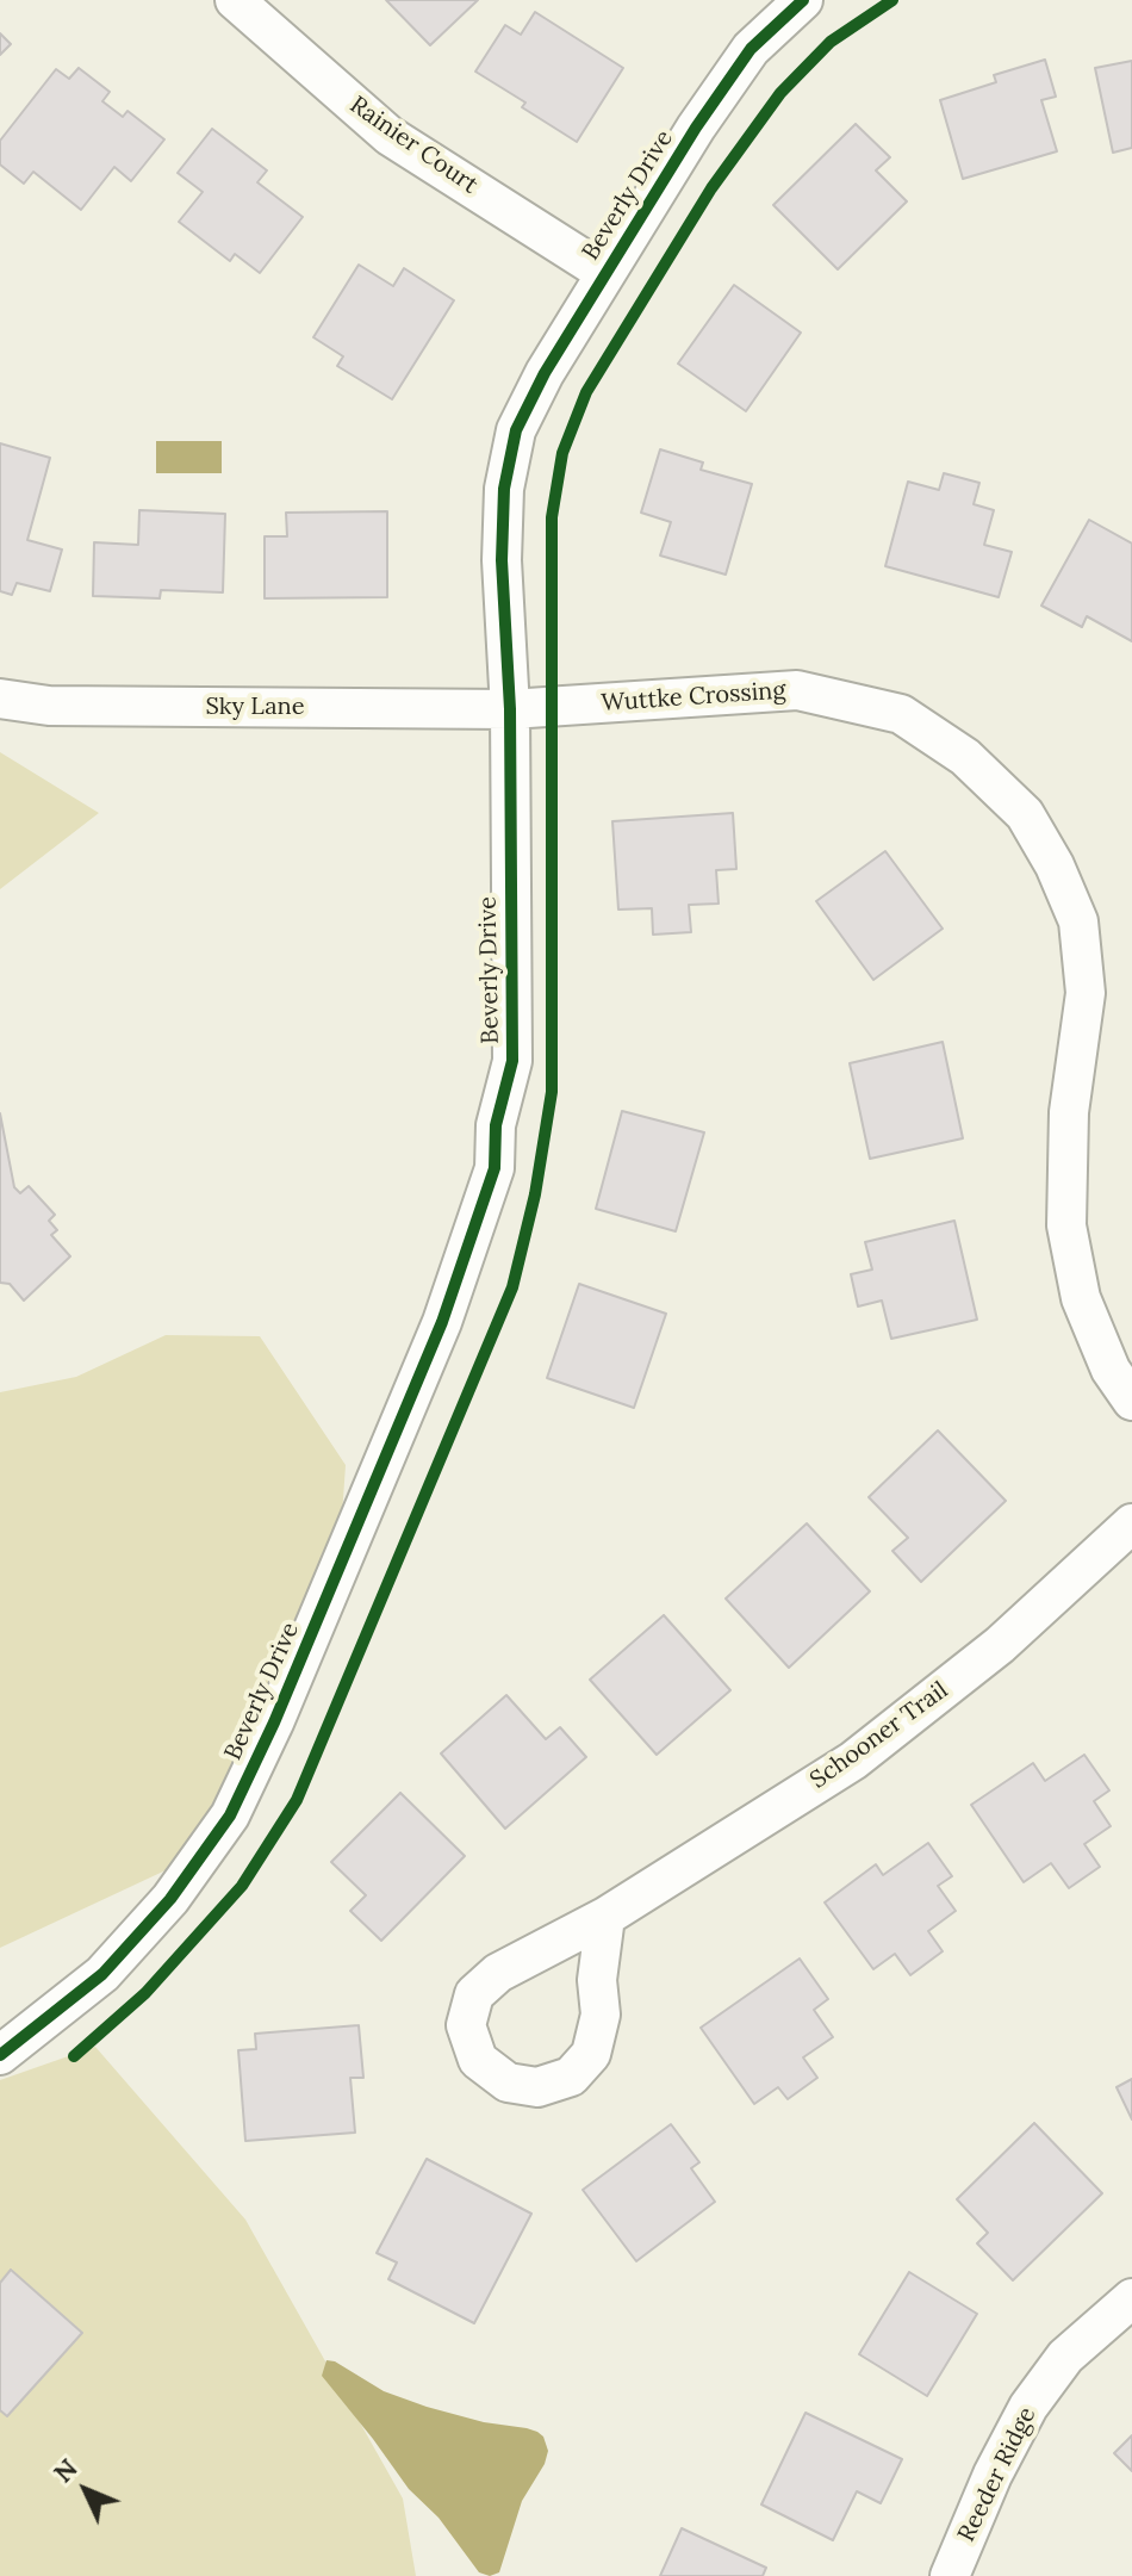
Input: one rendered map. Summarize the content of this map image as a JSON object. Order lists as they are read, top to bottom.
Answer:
{
  "streets": {
    "street": [
      "Rainier Court",
      "Beverly Drive",
      "Wuttke Crossing",
      "Sky Lane",
      "Schooner Trail",
      "Reeder Ridge"
    ]
  },
  "crossings": [
    ["Rainier Court", "Beverly Drive"],
    ["Beverly Drive", "Wuttke Crossing"],
    ["Beverly Drive", "Sky Lane"],
    ["Wuttke Crossing", "Sky Lane"]
  ],
  "north": "top left"
}
